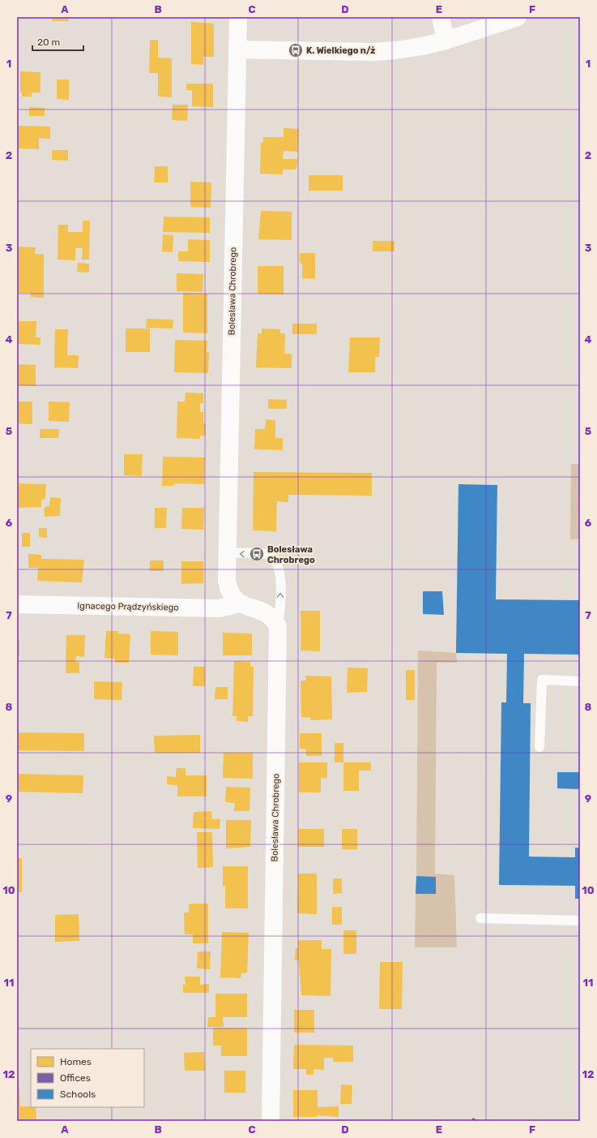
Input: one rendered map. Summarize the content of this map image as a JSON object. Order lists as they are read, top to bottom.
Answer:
{
  "streets": {
    "street": ["Bolesława Chrobrego", "Ignacego Prądzyńskiego"]
  },
  "crossings": [
    ["Bolesława Chrobrego", "Ignacego Prądzyńskiego"]
  ],
  "places": {
    "bus stop": ["K. Wielkiego n/ż", "Bolesława Chrobrego"]
  },
  "legend": ["Homes", "Offices", "Schools"],
  "scale_bar": "20 m",
  "grid": {
    "columns": [
      "A",
      "B",
      "C",
      "D",
      "E",
      "F"
    ],
    "rows": [
      "1",
      "2",
      "3",
      "4",
      "5",
      "6",
      "7",
      "8",
      "9",
      "10",
      "11",
      "12"
    ]
  }
}
